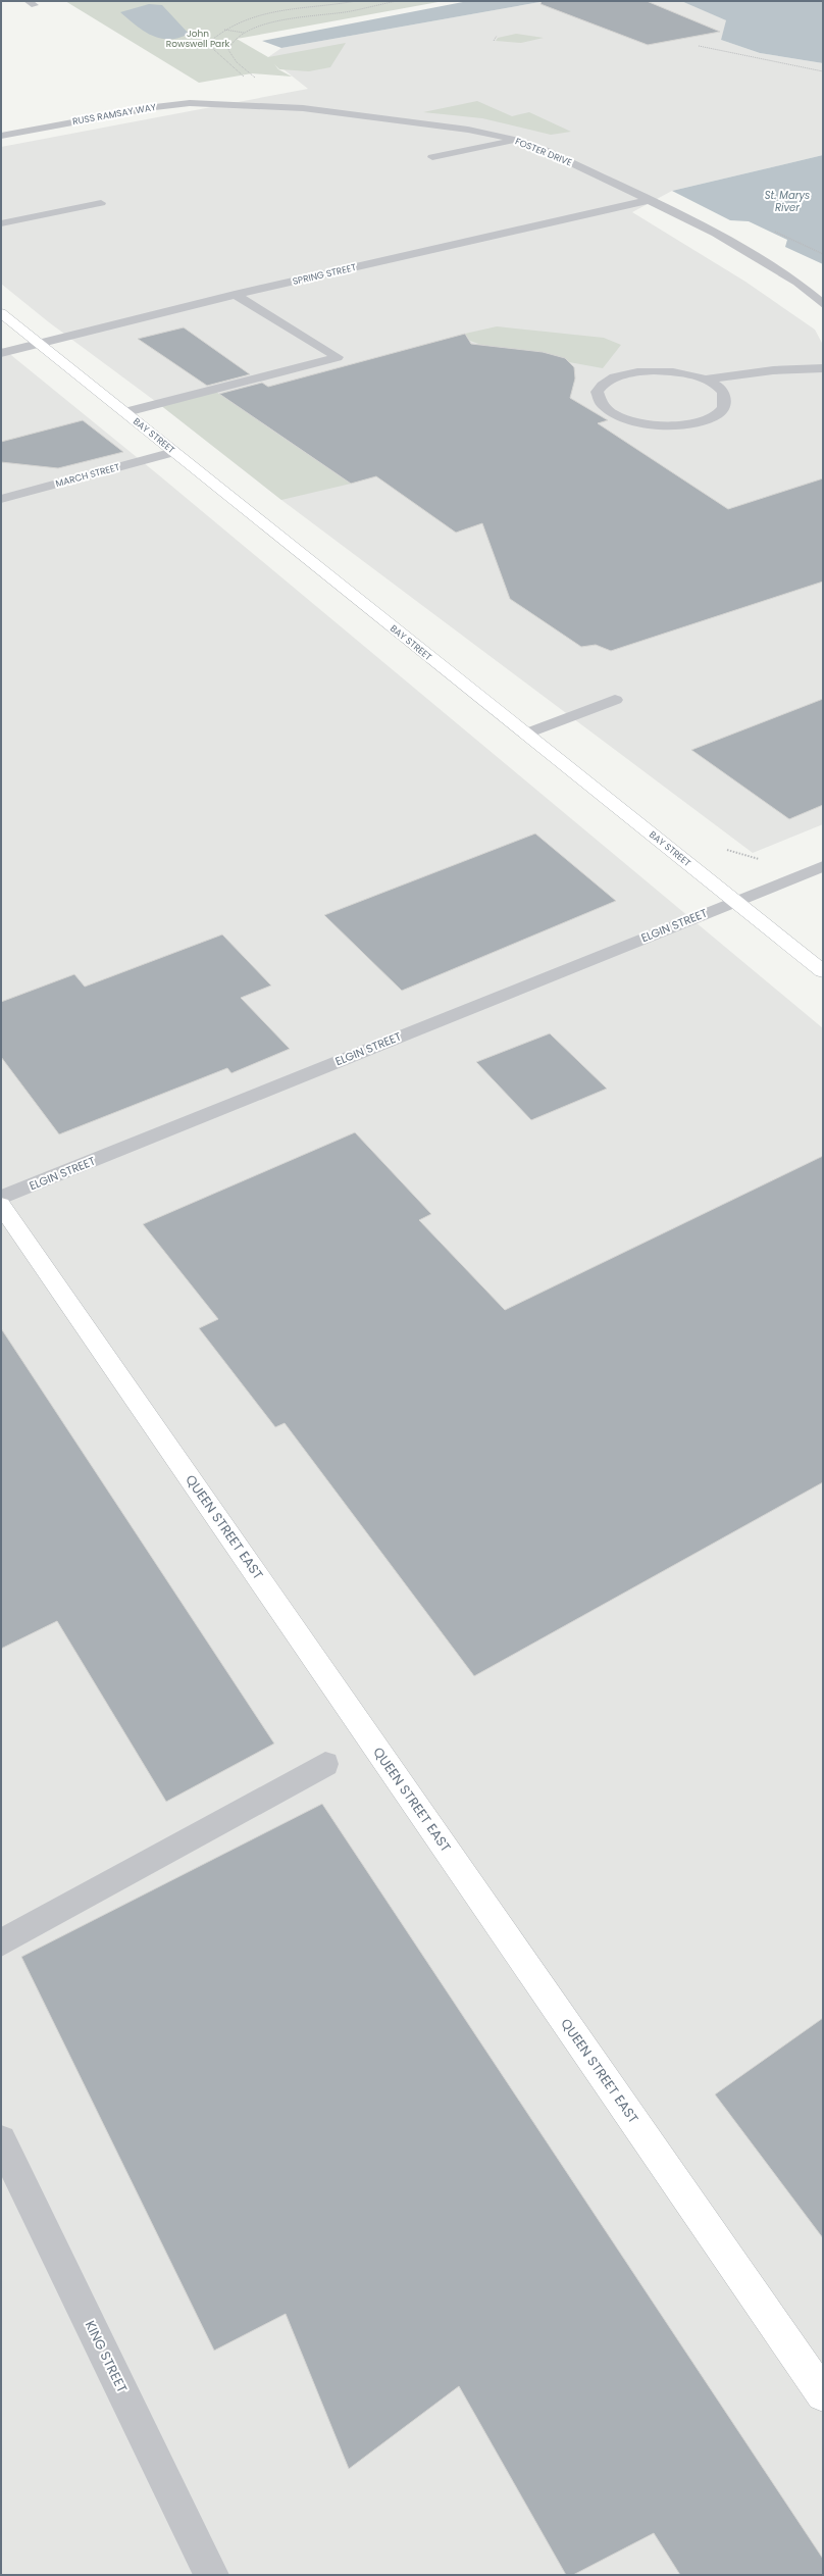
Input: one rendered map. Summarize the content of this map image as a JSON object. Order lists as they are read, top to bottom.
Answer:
{
  "streets": {
    "main road": ["BAY STREET", "QUEEN STREET EAST"],
    "street": [
      "RUSS RAMSAY WAY",
      "FOSTER DRIVE",
      "SPRING STREET",
      "MARCH STREET",
      "ELGIN STREET",
      "KING STREET"
    ]
  },
  "crossings": [
    ["RUSS RAMSAY WAY", "FOSTER DRIVE"],
    ["FOSTER DRIVE", "SPRING STREET"],
    ["SPRING STREET", "BAY STREET"],
    ["BAY STREET", "MARCH STREET"],
    ["BAY STREET", "ELGIN STREET"]
  ],
  "water": ["St. Marys River"],
  "parks": ["John Rowswell Park"]
}
